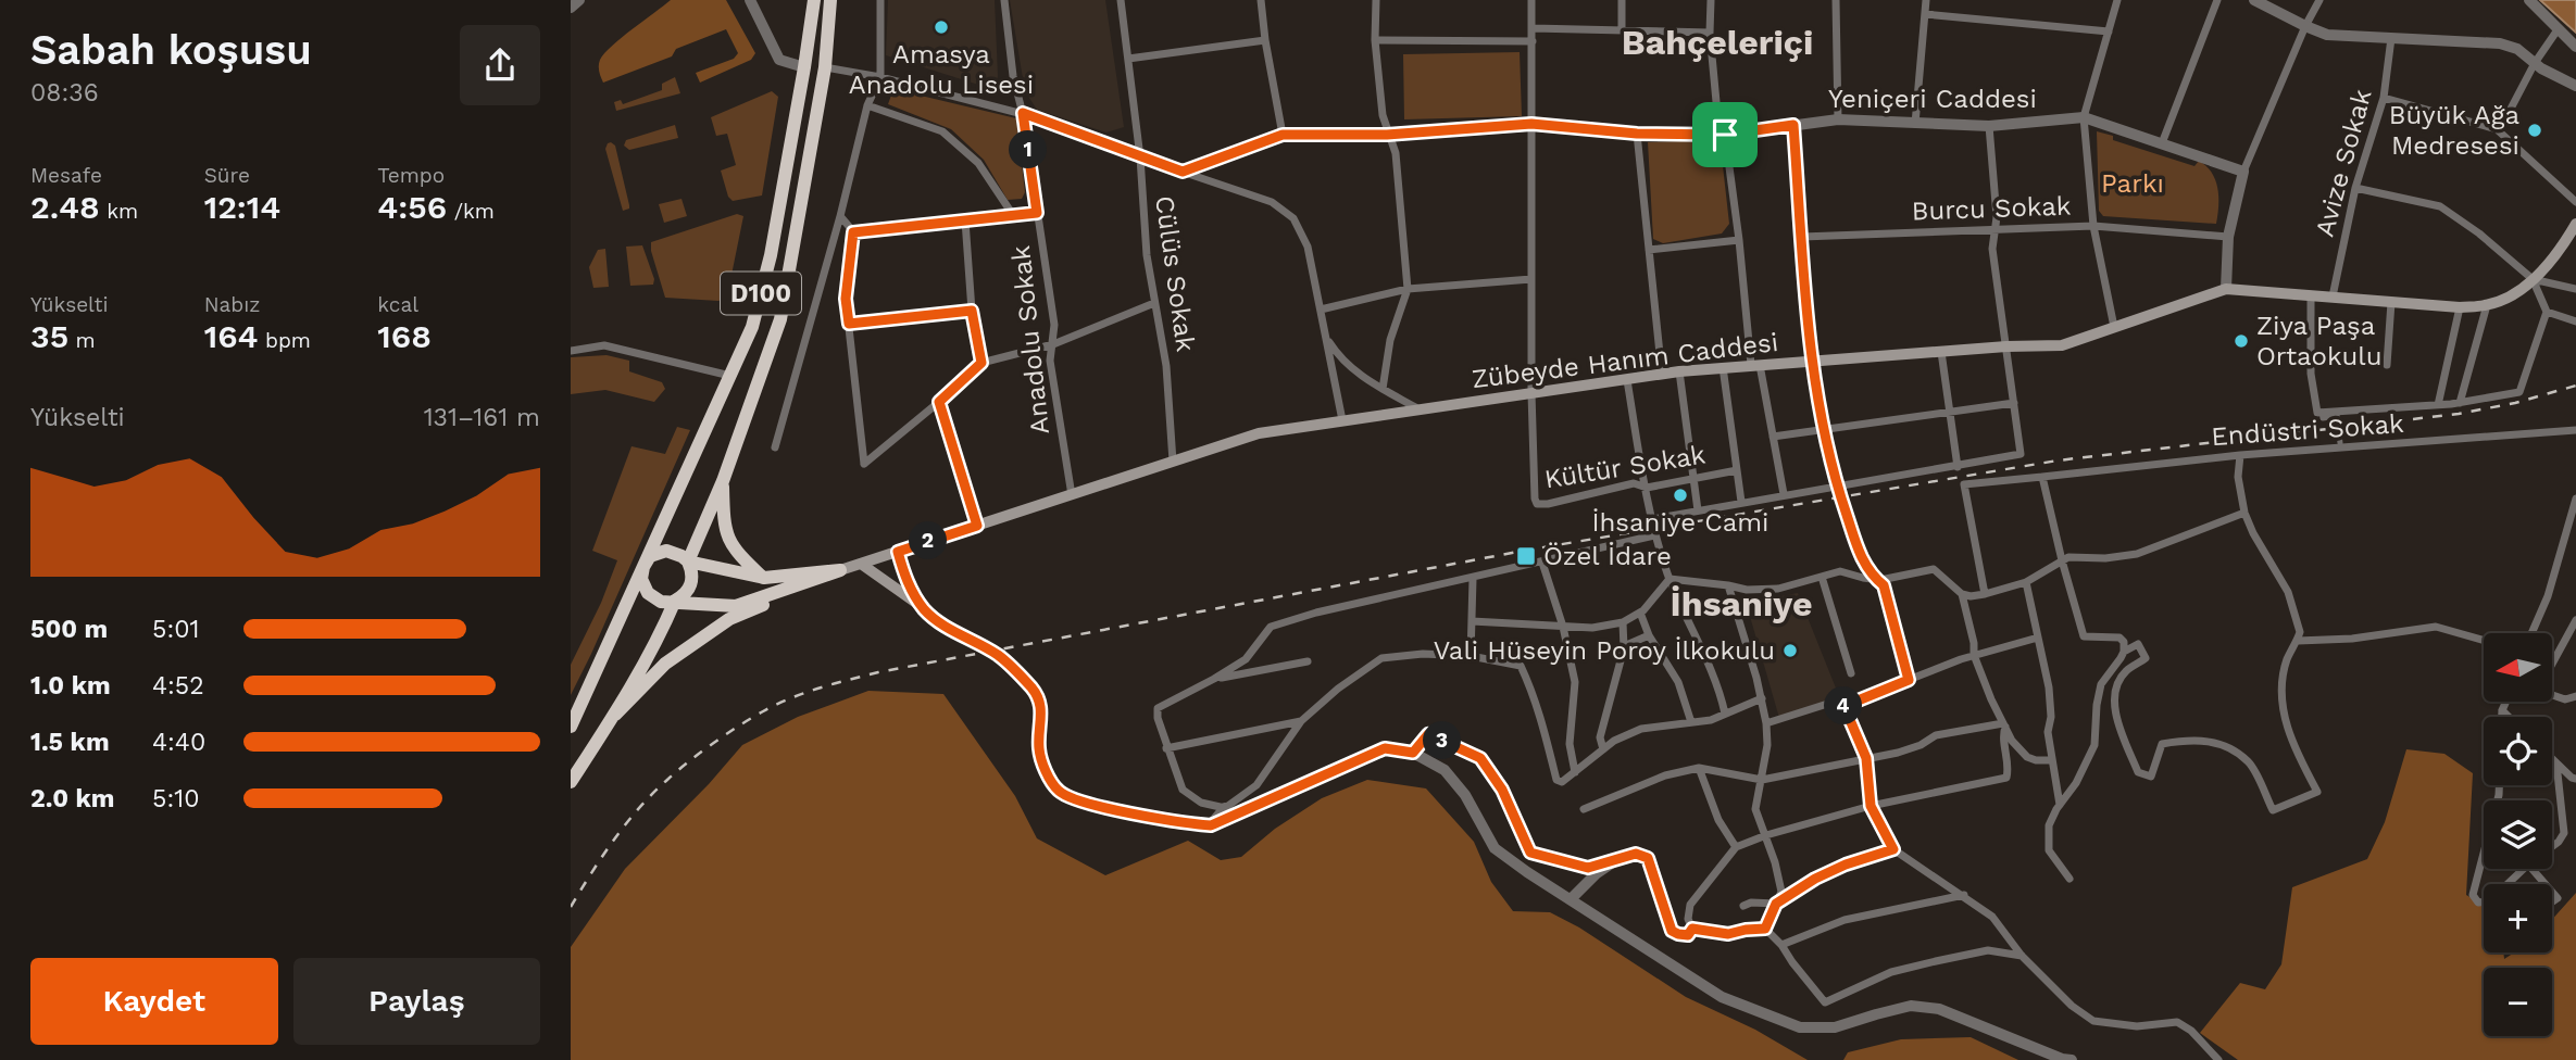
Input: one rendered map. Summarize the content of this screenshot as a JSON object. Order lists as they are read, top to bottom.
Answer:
{
  "streets": {
    "highway": ["D100"],
    "main road": ["Zübeyde Hanım Caddesi"],
    "street": [
      "Yeniçeri Caddesi",
      "Avize Sokak",
      "Burcu Sokak",
      "Cülüs Sokak",
      "Anadolu Sokak",
      "Endüstri Sokak",
      "Kültür Sokak"
    ]
  },
  "crossings": [
    ["Avize Sokak", "Zübeyde Hanım Caddesi"],
    ["Cülüs Sokak", "Zübeyde Hanım Caddesi"],
    ["Anadolu Sokak", "Zübeyde Hanım Caddesi"],
    ["Zübeyde Hanım Caddesi", "Endüstri Sokak"],
    ["Zübeyde Hanım Caddesi", "Kültür Sokak"]
  ],
  "districts": ["Bahçeleriçi", "İhsaniye"],
  "parks": ["Parkı"],
  "places": {
    "other": [
      "Amasya Anadolu Lisesi",
      "Büyük Ağa Medresesi",
      "Ziya Paşa Ortaokulu",
      "İhsaniye Cami",
      "Vali Hüseyin Poroy İlkokulu"
    ],
    "transit": ["Özel İdare"]
  },
  "north": "left",
  "page": {
    "heading": ["Sabah koşusu", "08:36"],
    "stats": [
      ["Mesafe", "2.48 km"],
      ["Süre", "12:14"],
      ["Tempo", "4:56 /km"],
      ["Yükselti", "35 m"],
      ["Nabız", "164 bpm"],
      ["kcal", "168"]
    ],
    "pins": [
      "1",
      "2",
      "4",
      "3"
    ],
    "chart": ["Yükselti", "131–161 m"],
    "list": [
      {
        "name": "500 m",
        "note": "5:01"
      },
      {
        "name": "1.0 km",
        "note": "4:52"
      },
      {
        "name": "1.5 km",
        "note": "4:40"
      },
      {
        "name": "2.0 km",
        "note": "5:10"
      }
    ],
    "map_buttons": ["+", "−"],
    "buttons": ["Kaydet", "Paylaş"]
  }
}
